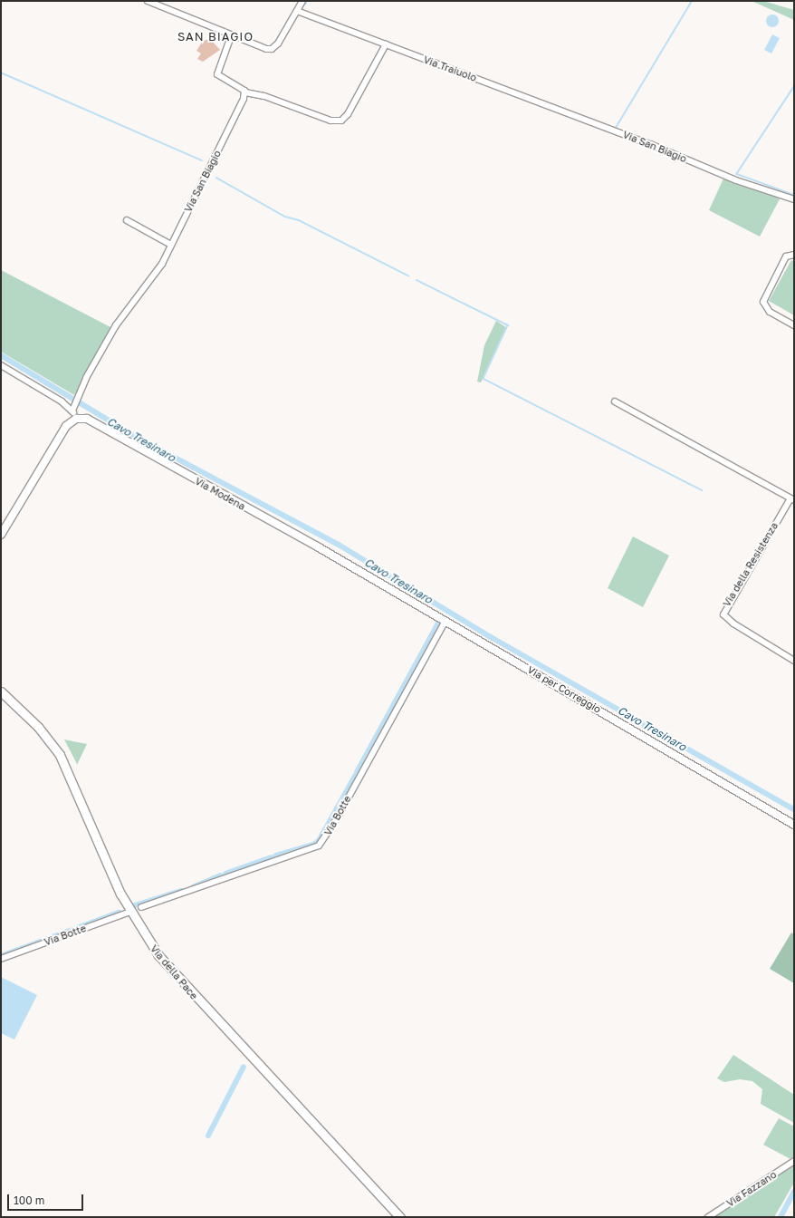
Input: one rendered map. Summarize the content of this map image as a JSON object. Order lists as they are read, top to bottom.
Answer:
{
  "streets": {
    "main road": ["Via della Pace"],
    "street": [
      "Via Traiuolo",
      "Via San Biagio",
      "Via Modena",
      "Via della Resistenza",
      "Via per Correggio",
      "Via Botte",
      "Via Fazzano"
    ]
  },
  "crossings": [
    ["Via Traiuolo", "Via San Biagio"],
    ["Via Modena", "Via per Correggio"],
    ["Via Modena", "Via Botte"],
    ["Via Botte", "Via della Pace"]
  ],
  "districts": ["SAN BIAGIO"],
  "water": ["Cavo Tresinaro"],
  "scale_bar": "100 m"
}
